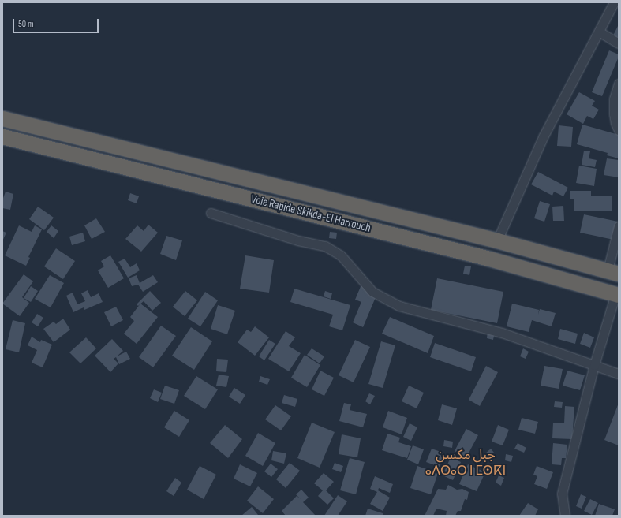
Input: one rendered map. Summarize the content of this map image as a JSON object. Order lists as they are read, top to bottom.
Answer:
{
  "streets": {
    "highway": ["Voie Rapide Skikda-El Harrouch"]
  },
  "districts": ["جبل مكسن ⴰⴷⵔⴰⵔ ⵏ ⵎⵙⴽⵏ"],
  "scale_bar": "50 m"
}
